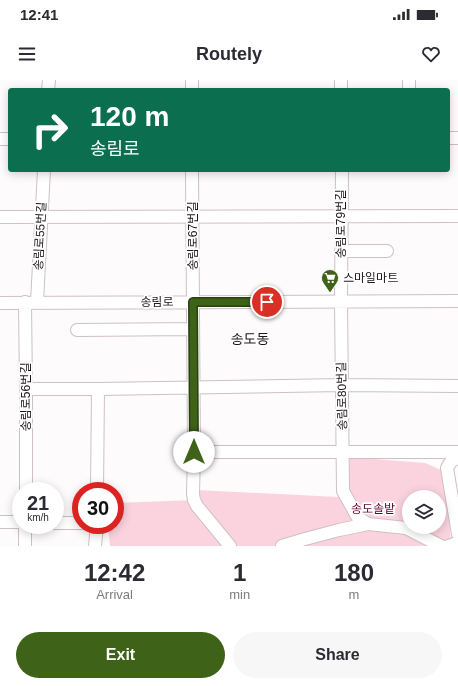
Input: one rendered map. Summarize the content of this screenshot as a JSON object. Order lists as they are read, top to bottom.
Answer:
{
  "streets": {
    "street": [
      "송림로79번길",
      "송림로55번길",
      "송림로67번길",
      "송림로",
      "송림로80번길",
      "송림로56번길"
    ]
  },
  "crossings": [
    ["송림로79번길", "송림로"],
    ["송림로79번길", "송림로80번길"],
    ["송림로55번길", "송림로"],
    ["송림로55번길", "송림로56번길"],
    ["송림로67번길", "송림로"],
    ["송림로", "송림로80번길"],
    ["송림로", "송림로56번길"]
  ],
  "districts": ["송도동"],
  "parks": ["송도솔밭"],
  "places": {
    "supermarket": ["스마일마트"]
  },
  "page": {
    "status": "12:41",
    "header": "Routely",
    "turn": ["120 m", "송림로"],
    "speed": "21 km/h",
    "limit": "30",
    "eta": [
      "12:42",
      "Arrival",
      "1",
      "min",
      "180",
      "m"
    ],
    "buttons": ["Exit", "Share"]
  }
}
